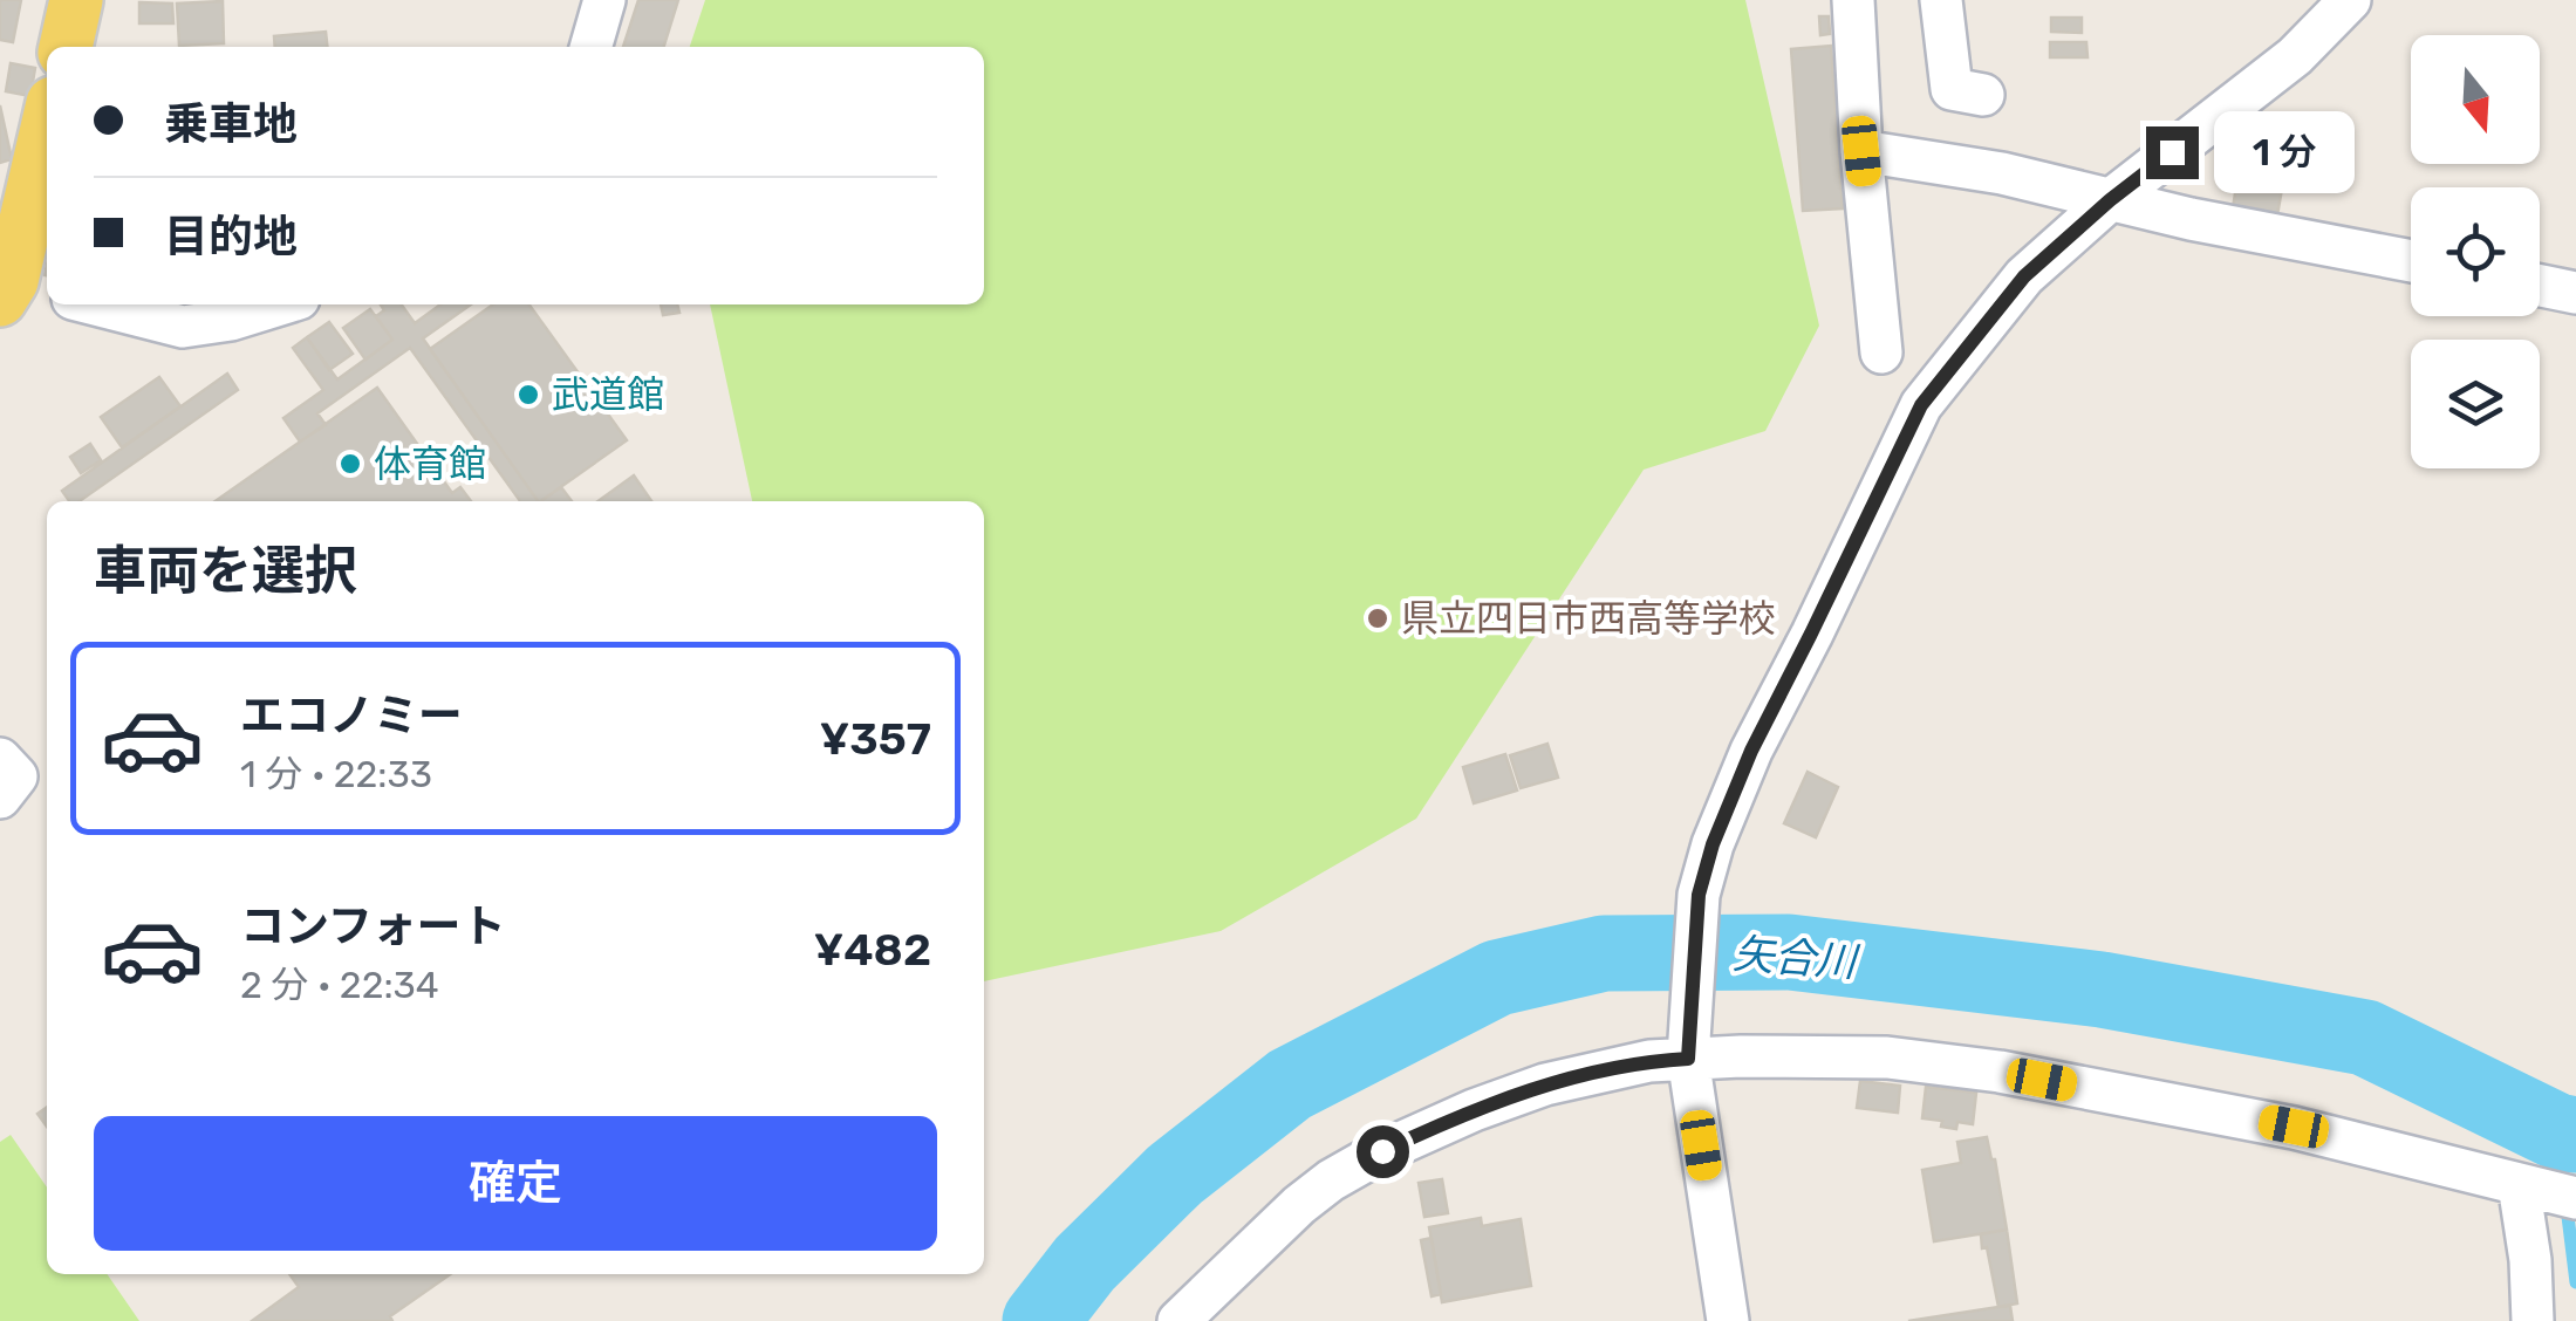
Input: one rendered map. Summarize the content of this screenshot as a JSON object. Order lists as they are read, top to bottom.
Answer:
{
  "water": ["矢合川"],
  "places": ["武道館", "体育館", "県立四日市西高等学校"],
  "north": "bottom",
  "page": {
    "banner": ["乗車地", "目的地"],
    "bubble": "1 分",
    "heading": "車両を選択",
    "list": [
      {
        "name": "エコノミー",
        "note": "1 分 · 22:33",
        "value": "¥357"
      },
      {
        "name": "コンフォート",
        "note": "2 分 · 22:34",
        "value": "¥482"
      }
    ],
    "buttons": "確定"
  }
}
